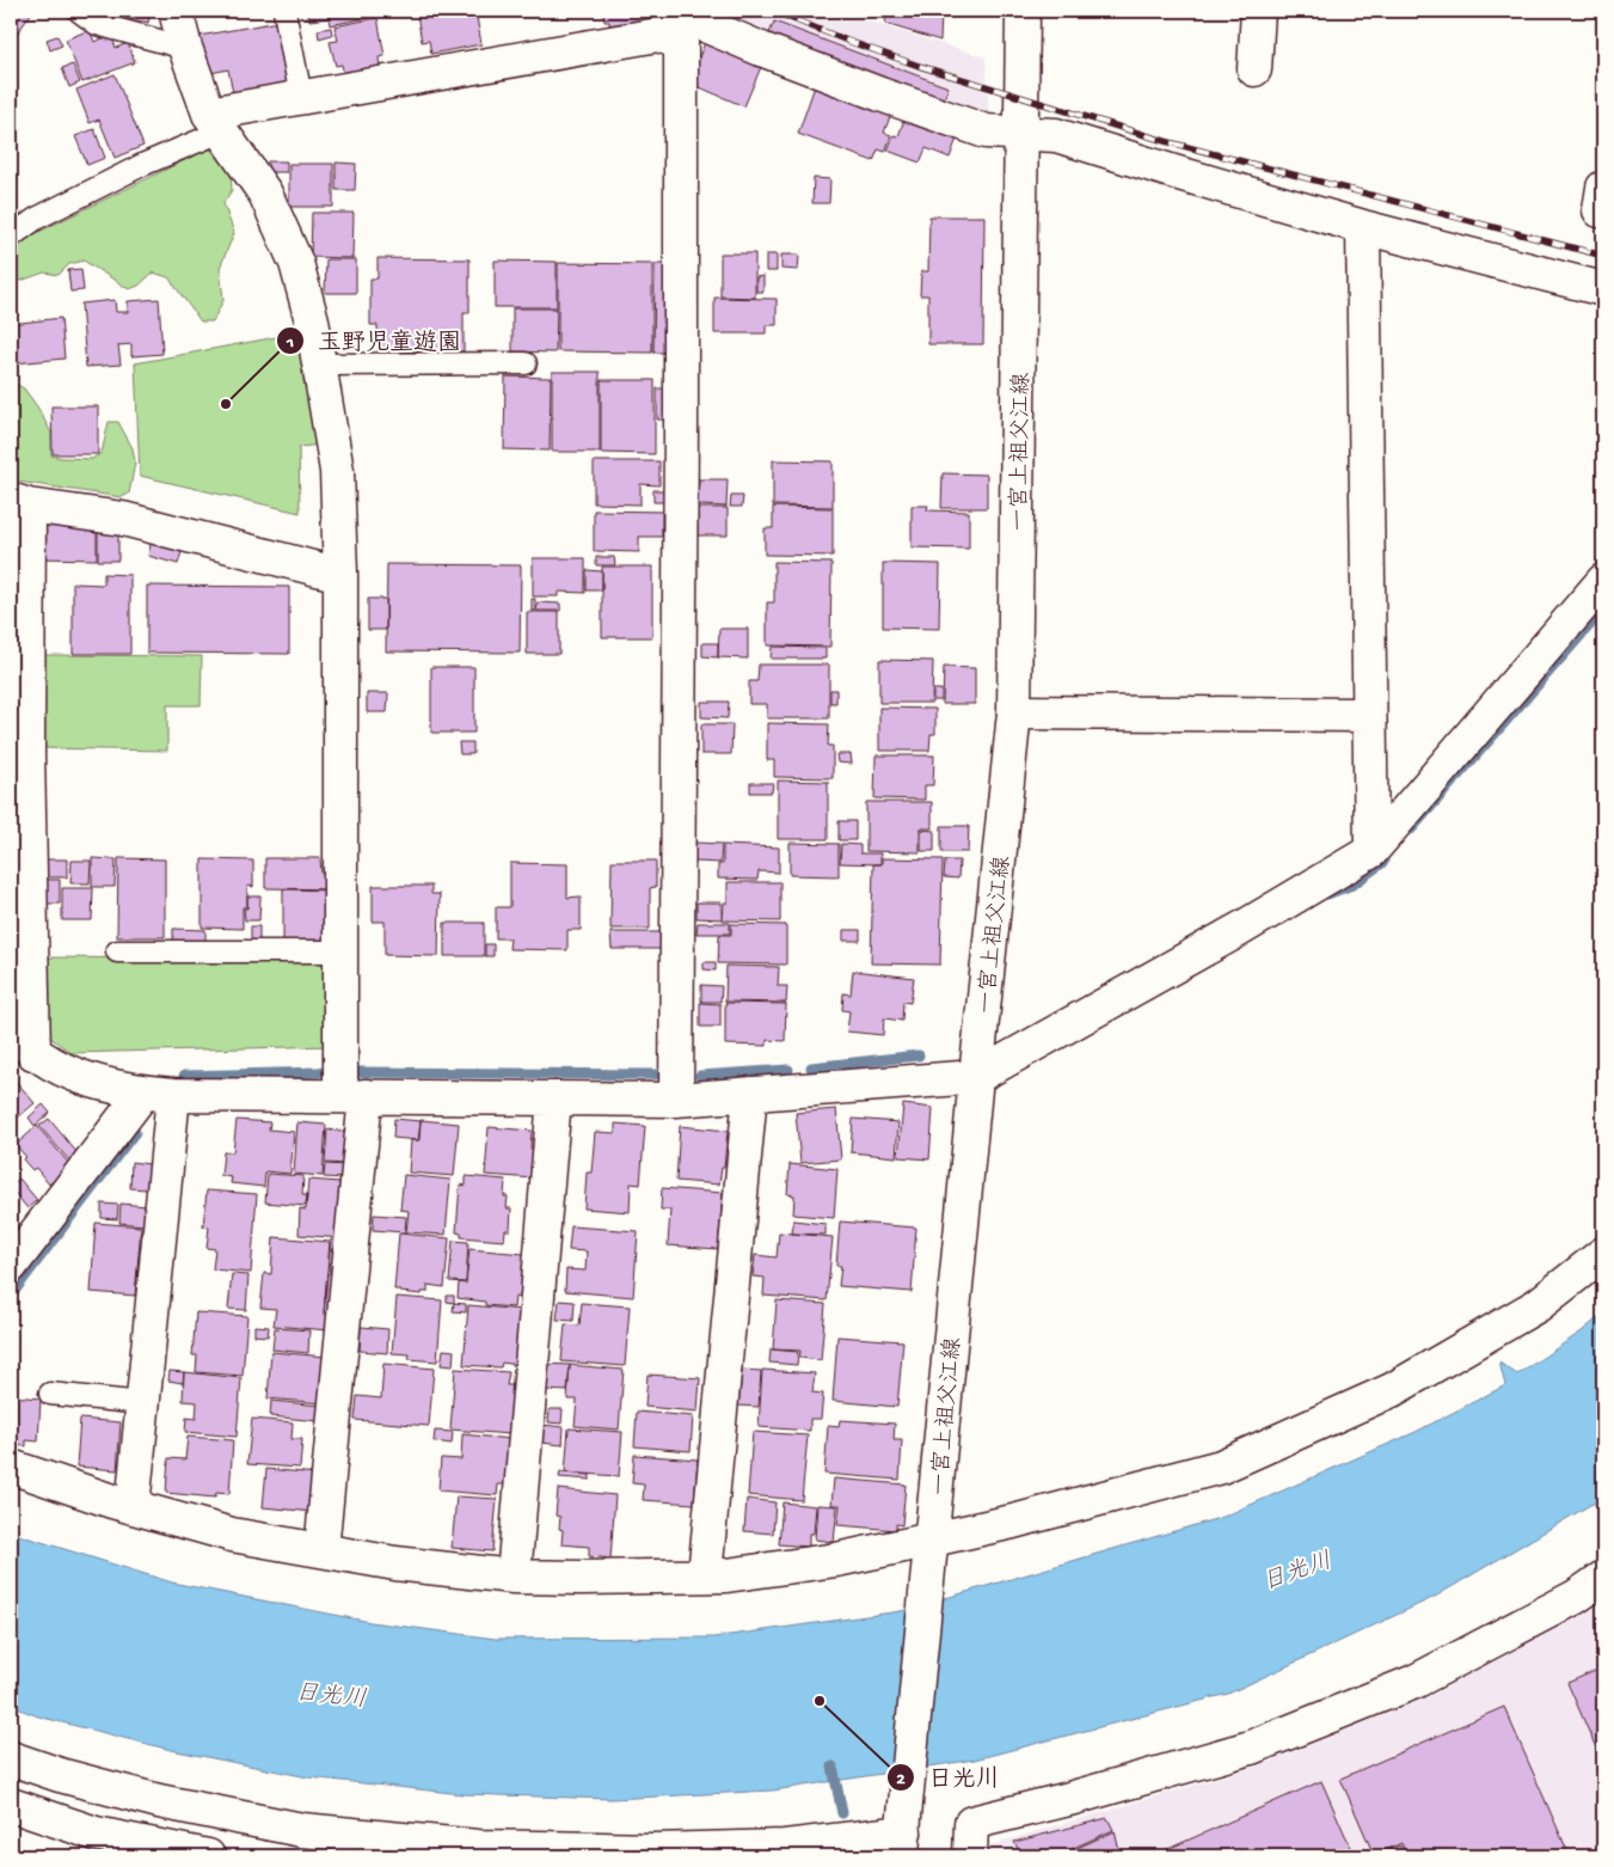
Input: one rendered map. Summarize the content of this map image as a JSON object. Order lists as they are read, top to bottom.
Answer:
{
  "streets": {
    "street": ["一宮上祖父江線"]
  },
  "water": ["日光川"],
  "places": ["玉野児童遊園", "日光川"]
}
